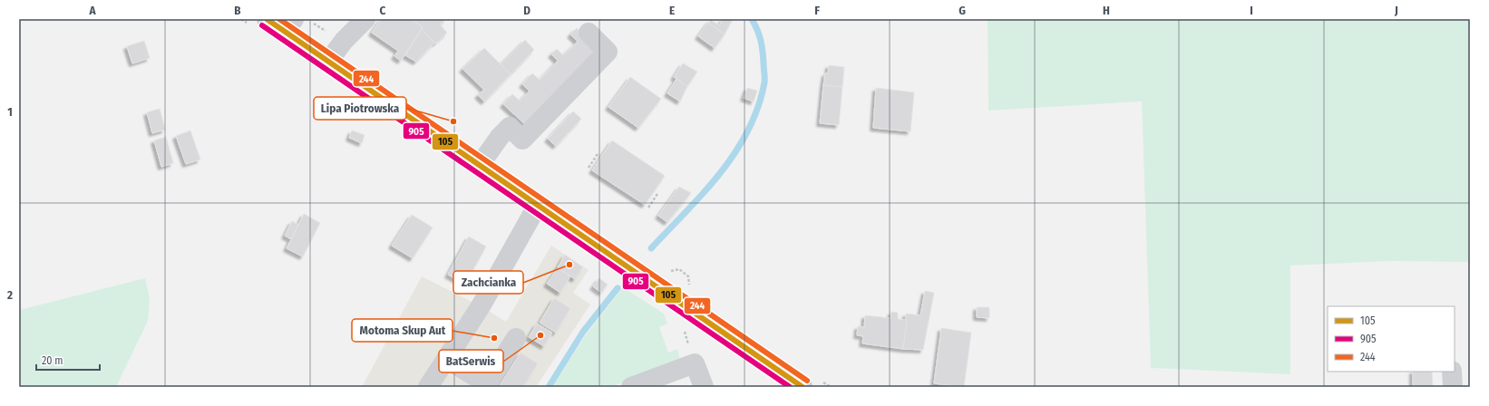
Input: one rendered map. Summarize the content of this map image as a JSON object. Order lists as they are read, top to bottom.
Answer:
{
  "places": [
    "Lipa Piotrowska",
    "Zachcianka",
    "BatSerwis",
    "Motoma Skup Aut"
  ],
  "lines": ["transit line 105", "transit line 244", "transit line 905"],
  "legend": ["105", "905", "244"],
  "scale_bar": "20 m",
  "grid": {
    "columns": [
      "A",
      "B",
      "C",
      "D",
      "E",
      "F",
      "G",
      "H",
      "I",
      "J"
    ],
    "rows": ["1", "2"]
  }
}
